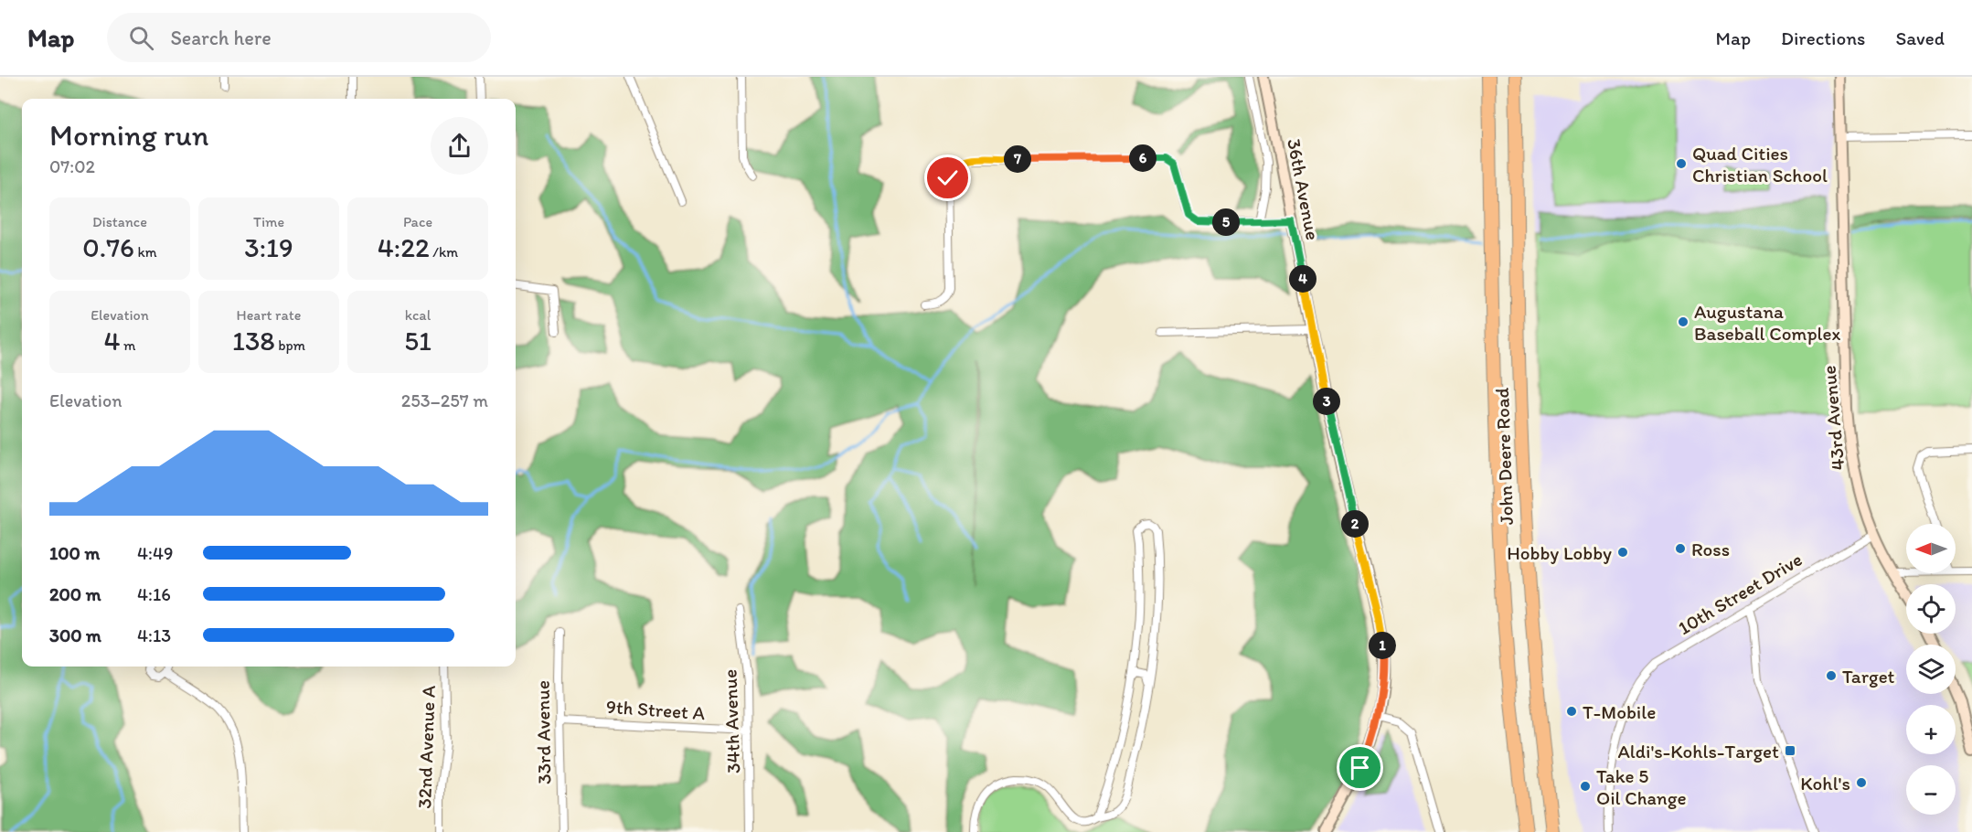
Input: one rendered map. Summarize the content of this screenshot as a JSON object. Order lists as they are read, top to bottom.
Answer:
{
  "streets": {
    "highway": ["John Deere Road"],
    "street": [
      "36th Avenue",
      "43rd Avenue",
      "10th Street Drive",
      "9th Street A",
      "34th Avenue",
      "33rd Avenue",
      "32nd Avenue A"
    ]
  },
  "crossings": [
    ["43rd Avenue", "10th Street Drive"],
    ["9th Street A", "34th Avenue"],
    ["9th Street A", "33rd Avenue"]
  ],
  "places": {
    "other": [
      "Quad Cities Christian School",
      "Augustana Baseball Complex",
      "Ross",
      "Hobby Lobby",
      "Target",
      "T-Mobile",
      "Kohl's",
      "Take 5 Oil Change"
    ],
    "transit": ["Aldi's-Kohls-Target"]
  },
  "north": "left",
  "page": {
    "header": "Map",
    "search": "Search here",
    "nav": ["Map", "Directions", "Saved"],
    "heading": ["Morning run", "07:02"],
    "pins": [
      "6",
      "7",
      "5",
      "4",
      "3",
      "2",
      "1"
    ],
    "stats": [
      ["Distance", "0.76 km"],
      ["Time", "3:19"],
      ["Pace", "4:22 /km"],
      ["Elevation", "4 m"],
      ["Heart rate", "138 bpm"],
      ["kcal", "51"]
    ],
    "chart": ["Elevation", "253–257 m"],
    "map_buttons": ["+", "−"],
    "list": [
      {
        "name": "100 m",
        "note": "4:49"
      },
      {
        "name": "200 m",
        "note": "4:16"
      },
      {
        "name": "300 m",
        "note": "4:13"
      }
    ]
  }
}
